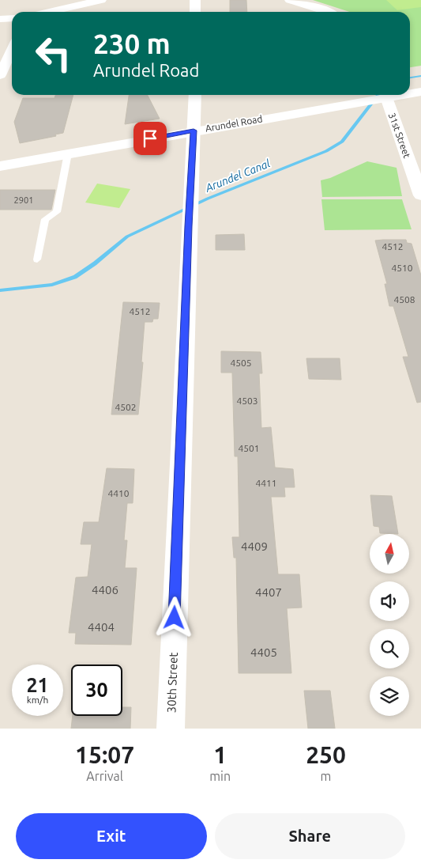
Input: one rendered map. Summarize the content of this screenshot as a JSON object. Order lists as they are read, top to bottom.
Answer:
{
  "streets": {
    "street": ["Arundel Road", "31st Street", "30th Street"]
  },
  "crossings": [
    ["Arundel Road", "31st Street"],
    ["Arundel Road", "30th Street"]
  ],
  "water": ["Arundel Canal"],
  "house_numbers": [
    "2901",
    "4512",
    "4510",
    "4508",
    "4512",
    "4505",
    "4503",
    "4502",
    "4501",
    "4411",
    "4410",
    "4409",
    "4406",
    "4407",
    "4404",
    "4405"
  ],
  "north": "top",
  "page": {
    "turn": ["230 m", "Arundel Road"],
    "speed": "21 km/h",
    "limit": "30",
    "eta": [
      "15:07",
      "Arrival",
      "1",
      "min",
      "250",
      "m"
    ],
    "buttons": ["Exit", "Share"]
  }
}
